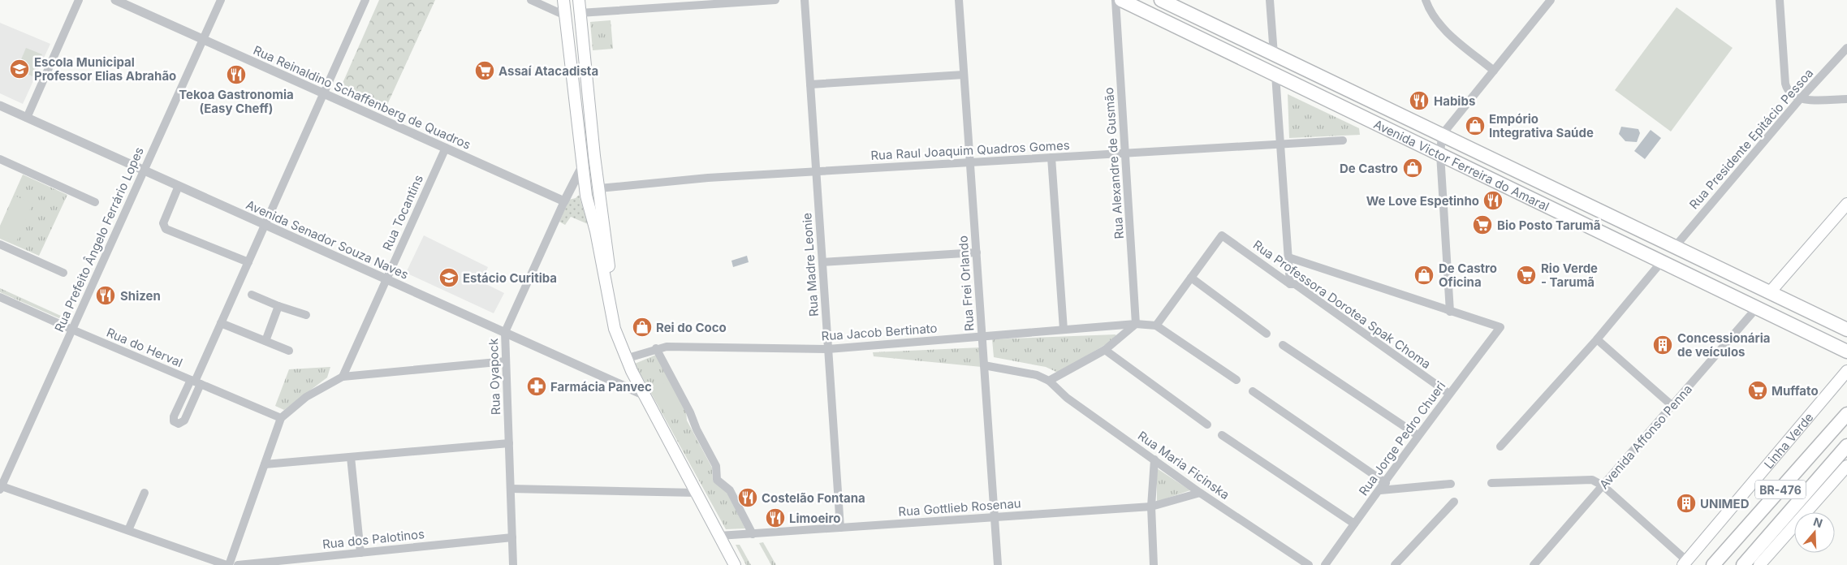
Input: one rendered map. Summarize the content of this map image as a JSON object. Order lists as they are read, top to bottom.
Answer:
{
  "streets": {
    "highway": ["Avenida Victor Ferreira do Amaral", "Linha Verde", "BR-476"],
    "street": [
      "Rua Reinaldino Schaffenberg de Quadros",
      "Rua Presidente Epitácio Pessoa",
      "Rua Raul Joaquim Quadros Gomes",
      "Rua Alexandre de Gusmão",
      "Rua Tocantins",
      "Rua Prefeito Ângelo Ferrário Lopes",
      "Avenida Senador Souza Naves",
      "Rua Madre Leonie",
      "Rua Frei Orlando",
      "Rua Professora Dorotea Spak Choma",
      "Rua Jacob Bertinato",
      "Rua do Herval",
      "Rua Oyapock",
      "Avenida Affonso Penna",
      "Rua Jorge Pedro Chueri",
      "Rua Maria Ficinska",
      "Rua Gottlieb Rosenau",
      "Rua dos Palotinos"
    ]
  },
  "crossings": [
    ["Rua Reinaldino Schaffenberg de Quadros", "Rua Tocantins"],
    ["Rua Reinaldino Schaffenberg de Quadros", "Rua Prefeito Ângelo Ferrário Lopes"],
    ["Rua Reinaldino Schaffenberg de Quadros", "Rua Oyapock"],
    ["Rua Presidente Epitácio Pessoa", "Avenida Victor Ferreira do Amaral"],
    ["Rua Raul Joaquim Quadros Gomes", "Rua Alexandre de Gusmão"],
    ["Rua Raul Joaquim Quadros Gomes", "Rua Madre Leonie"],
    ["Rua Raul Joaquim Quadros Gomes", "Rua Frei Orlando"],
    ["Rua Alexandre de Gusmão", "Rua Jacob Bertinato"],
    ["Avenida Victor Ferreira do Amaral", "Avenida Affonso Penna"],
    ["Rua Tocantins", "Avenida Senador Souza Naves"],
    ["Rua Prefeito Ângelo Ferrário Lopes", "Avenida Senador Souza Naves"],
    ["Rua Prefeito Ângelo Ferrário Lopes", "Rua do Herval"],
    ["Avenida Senador Souza Naves", "Rua Oyapock"],
    ["Rua Madre Leonie", "Rua Jacob Bertinato"],
    ["Rua Madre Leonie", "Rua Gottlieb Rosenau"],
    ["Rua Frei Orlando", "Rua Jacob Bertinato"],
    ["Rua Frei Orlando", "Rua Gottlieb Rosenau"],
    ["Rua Professora Dorotea Spak Choma", "Rua Jorge Pedro Chueri"],
    ["Rua Oyapock", "Rua dos Palotinos"],
    ["Rua Maria Ficinska", "Rua Gottlieb Rosenau"]
  ],
  "places": {
    "school or university": ["Escola Municipal Professor Elias Abrahão", "Estácio Curitiba"],
    "supermarket": [
      "Assaí Atacadista",
      "Bio Posto Tarumã",
      "Rio Verde - Tarumã",
      "Muffato"
    ],
    "restaurant": [
      "Tekoa Gastronomia (Easy Cheff)",
      "Habibs",
      "We Love Espetinho",
      "Shizen",
      "Costelão Fontana",
      "Limoeiro"
    ],
    "shop": [
      "Empório Integrativa Saúde",
      "De Castro",
      "De Castro Oficina",
      "Rei do Coco"
    ],
    "building": ["Concessionária de veículos", "UNIMED"],
    "pharmacy": ["Farmácia Panvec"]
  },
  "north": "top"
}
